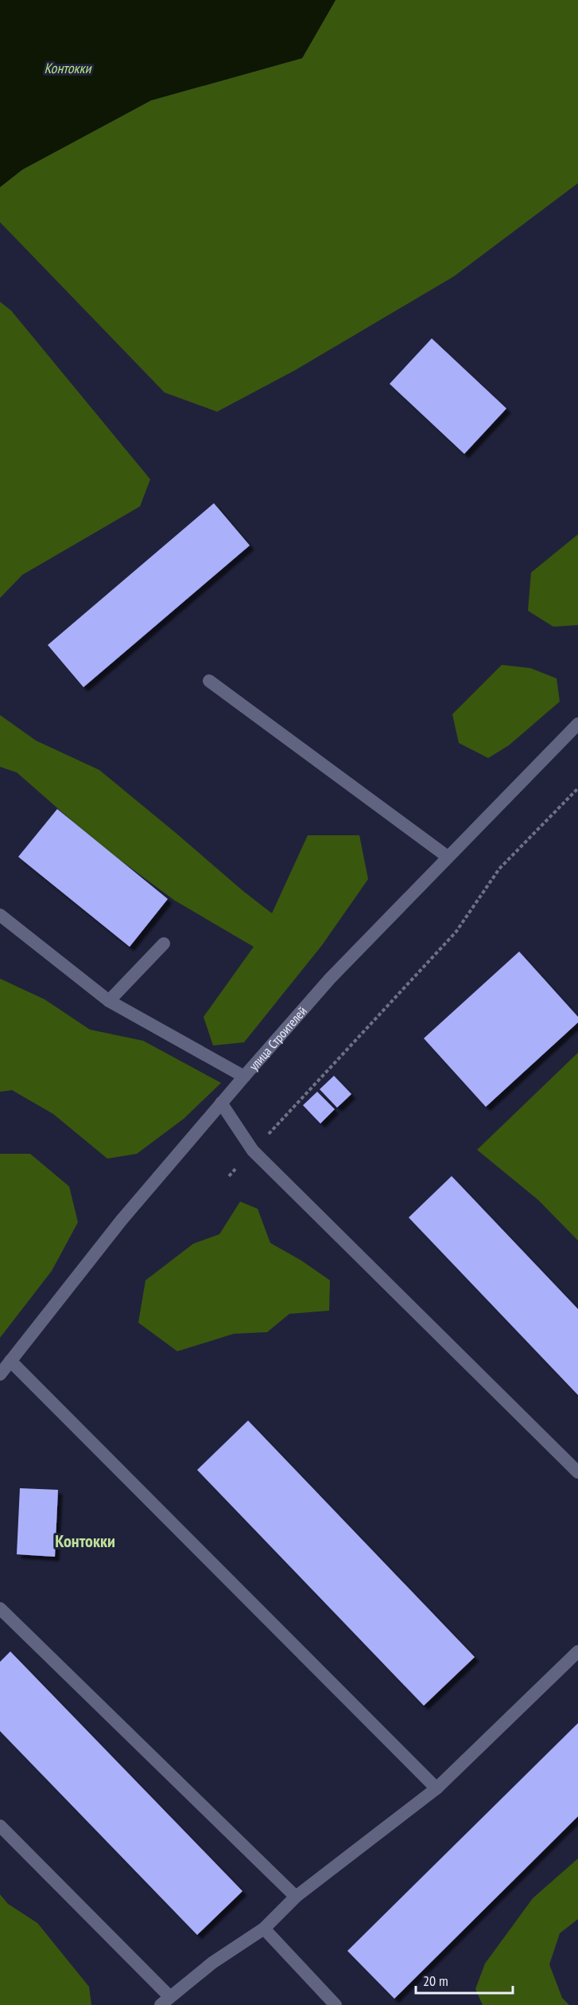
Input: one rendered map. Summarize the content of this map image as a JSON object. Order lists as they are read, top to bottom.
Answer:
{
  "streets": {
    "street": ["улица Строителей"]
  },
  "districts": ["Контокки"],
  "water": ["Контокки"],
  "scale_bar": "20 m"
}
